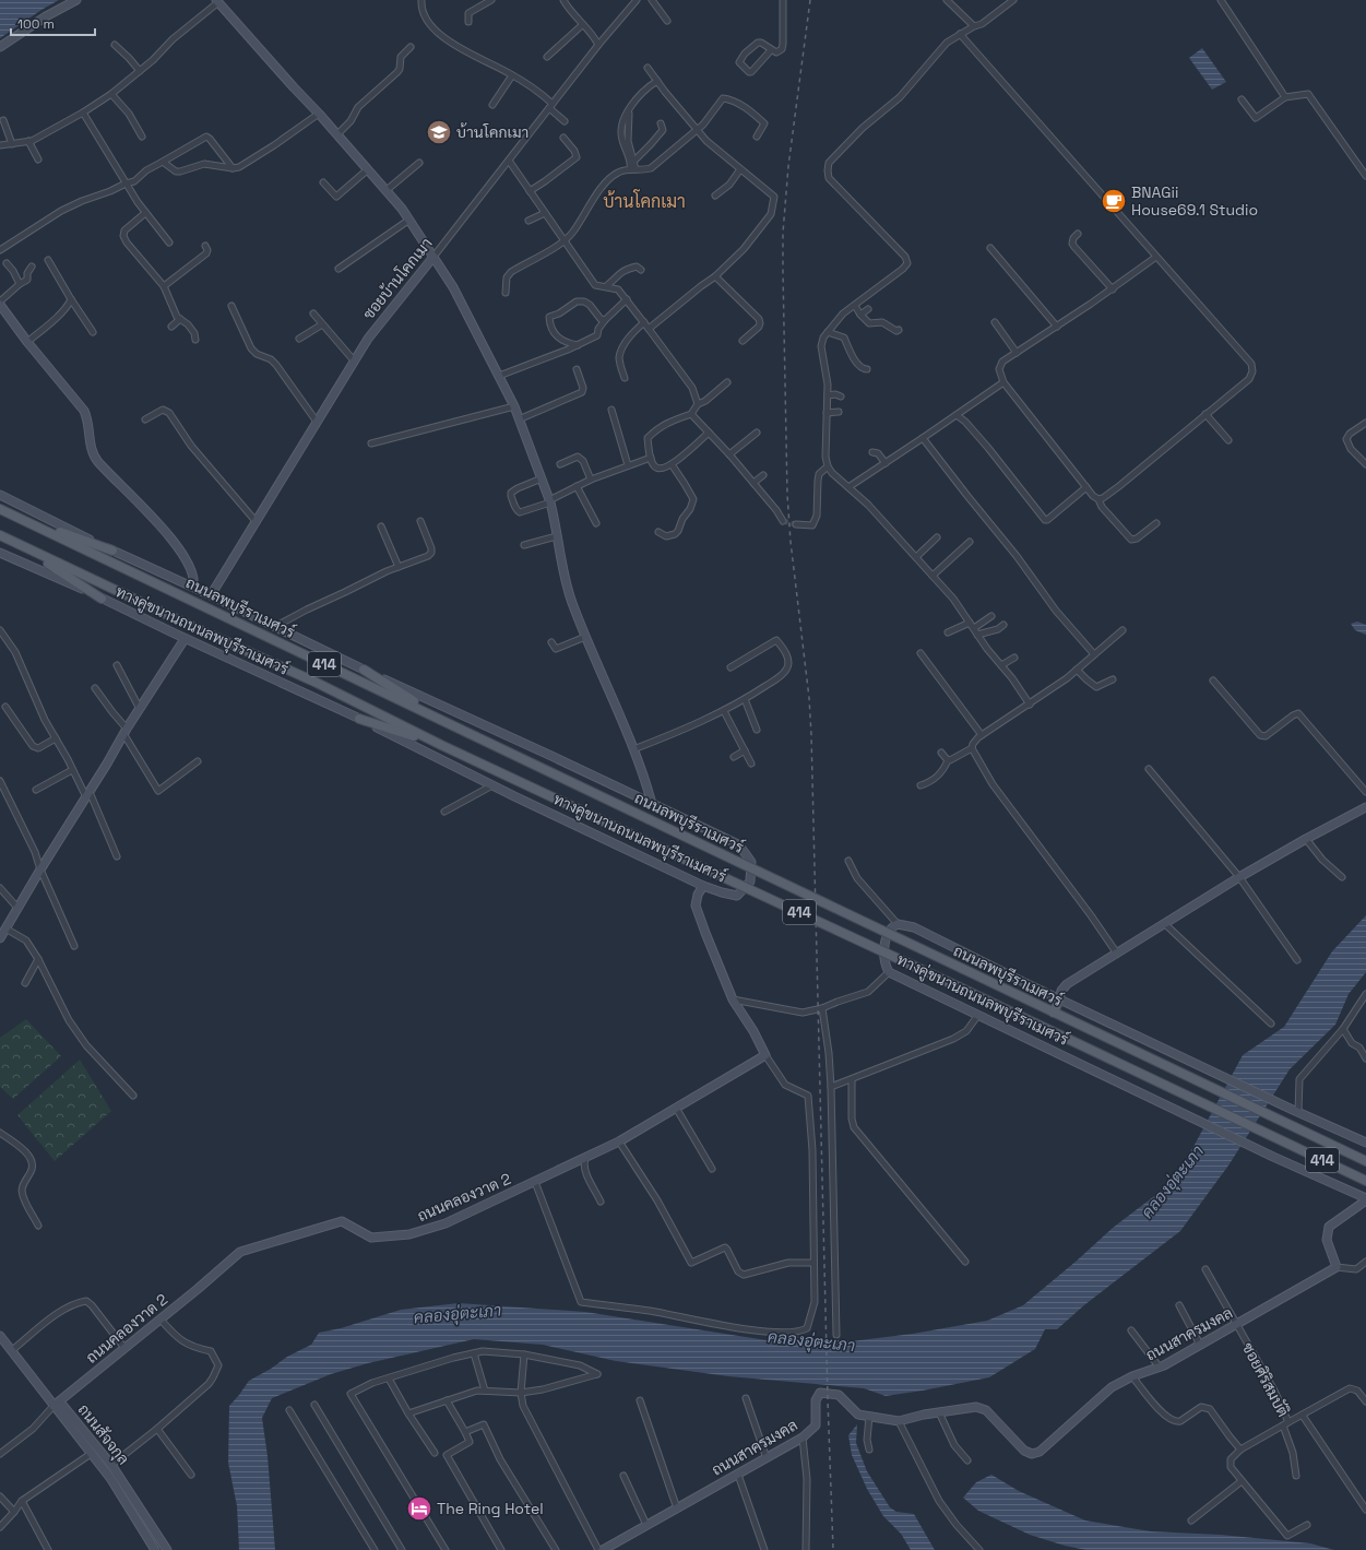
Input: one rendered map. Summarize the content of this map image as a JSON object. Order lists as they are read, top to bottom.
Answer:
{
  "streets": {
    "main road": ["ถนนลพบุรีราเมศวร์", "414"],
    "street": [
      "ซอยบ้านโคกเมา",
      "ทางคู่ขนานถนนลพบุรีราเมศวร์",
      "ถนนคลองวาด 2",
      "ถนนสาครมงคล",
      "ซอยศิริสมบัติ",
      "ถนนสัจจกุล"
    ]
  },
  "crossings": [
    ["ซอยบ้านโคกเมา", "ทางคู่ขนานถนนลพบุรีราเมศวร์"],
    ["ทางคู่ขนานถนนลพบุรีราเมศวร์", "414"],
    ["ถนนคลองวาด 2", "ถนนสัจจกุล"],
    ["ถนนสาครมงคล", "ซอยศิริสมบัติ"]
  ],
  "districts": ["บ้านโคกเมา"],
  "water": ["คลองอุ่ตะเภา"],
  "places": {
    "school or university": ["บ้านโคกเมา"],
    "cafe": ["BNAGii House69.1 Studio"],
    "hotel": ["The Ring Hotel"]
  },
  "scale_bar": "100 m"
}
